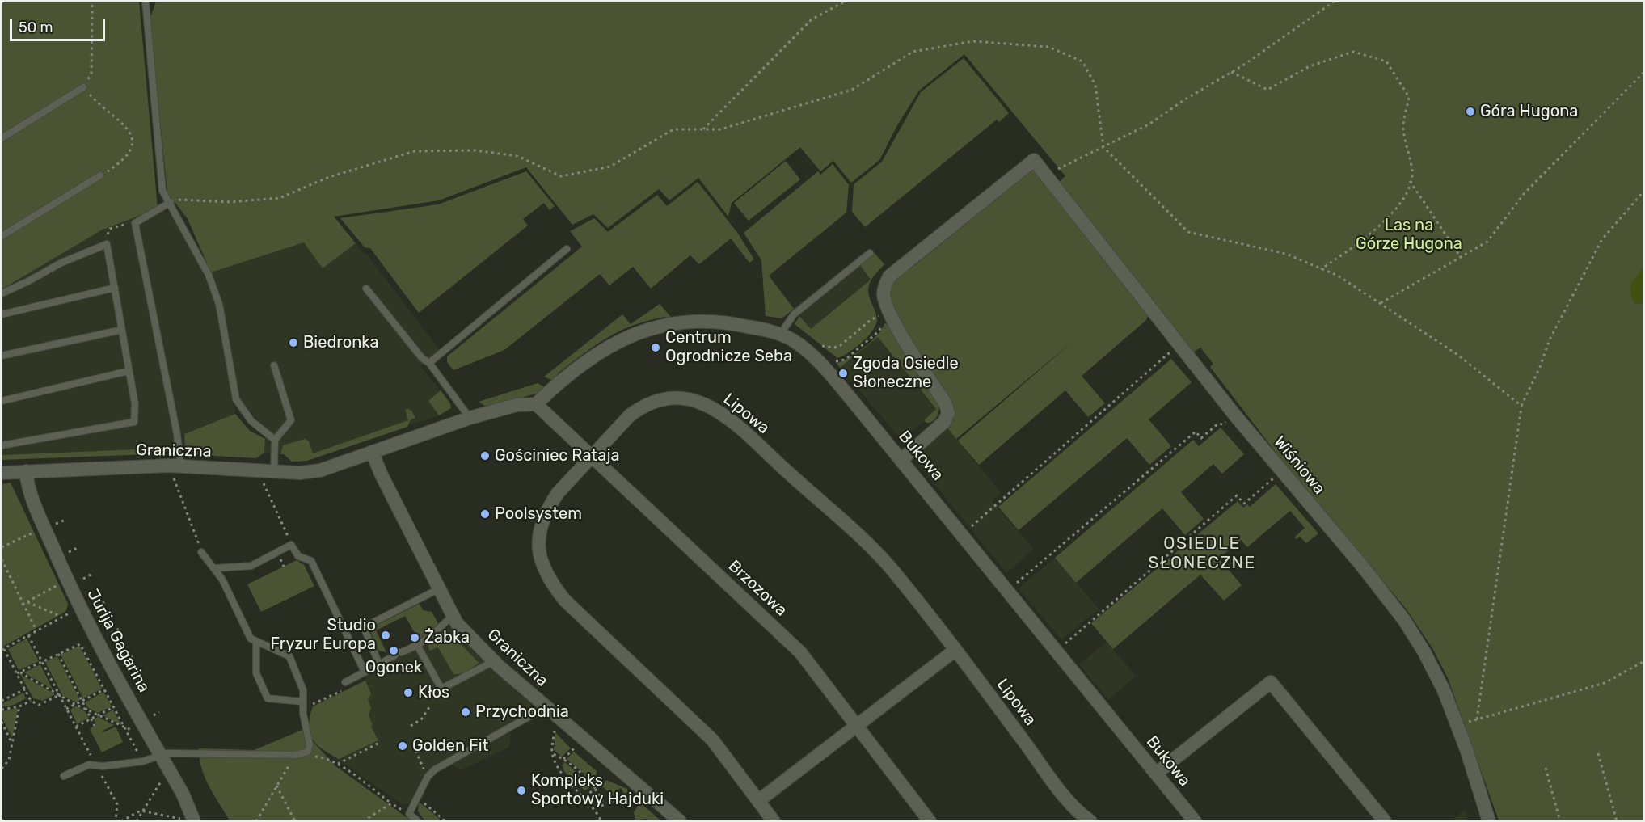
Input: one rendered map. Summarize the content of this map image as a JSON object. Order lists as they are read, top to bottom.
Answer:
{
  "streets": {
    "street": [
      "Lipowa",
      "Graniczna",
      "Bukowa",
      "Wiśniowa",
      "Brzozowa",
      "Jurija Gagarina"
    ]
  },
  "crossings": [
    ["Lipowa", "Brzozowa"],
    ["Graniczna", "Bukowa"],
    ["Graniczna", "Brzozowa"],
    ["Graniczna", "Jurija Gagarina"],
    ["Bukowa", "Wiśniowa"],
    ["Bukowa", "Brzozowa"]
  ],
  "districts": ["OSIEDLE SŁONECZNE"],
  "parks": ["Las na Górze Hugona"],
  "places": [
    "Góra Hugona",
    "Biedronka",
    "Centrum Ogrodnicze Seba",
    "Zgoda Osiedle Słoneczne",
    "Gościniec Rataja",
    "Poolsystem",
    "Studio Fryzur Europa",
    "Żabka",
    "Ogonek",
    "Kłos",
    "Przychodnia",
    "Golden Fit",
    "Kompleks Sportowy Hajduki"
  ],
  "scale_bar": "50 m"
}
